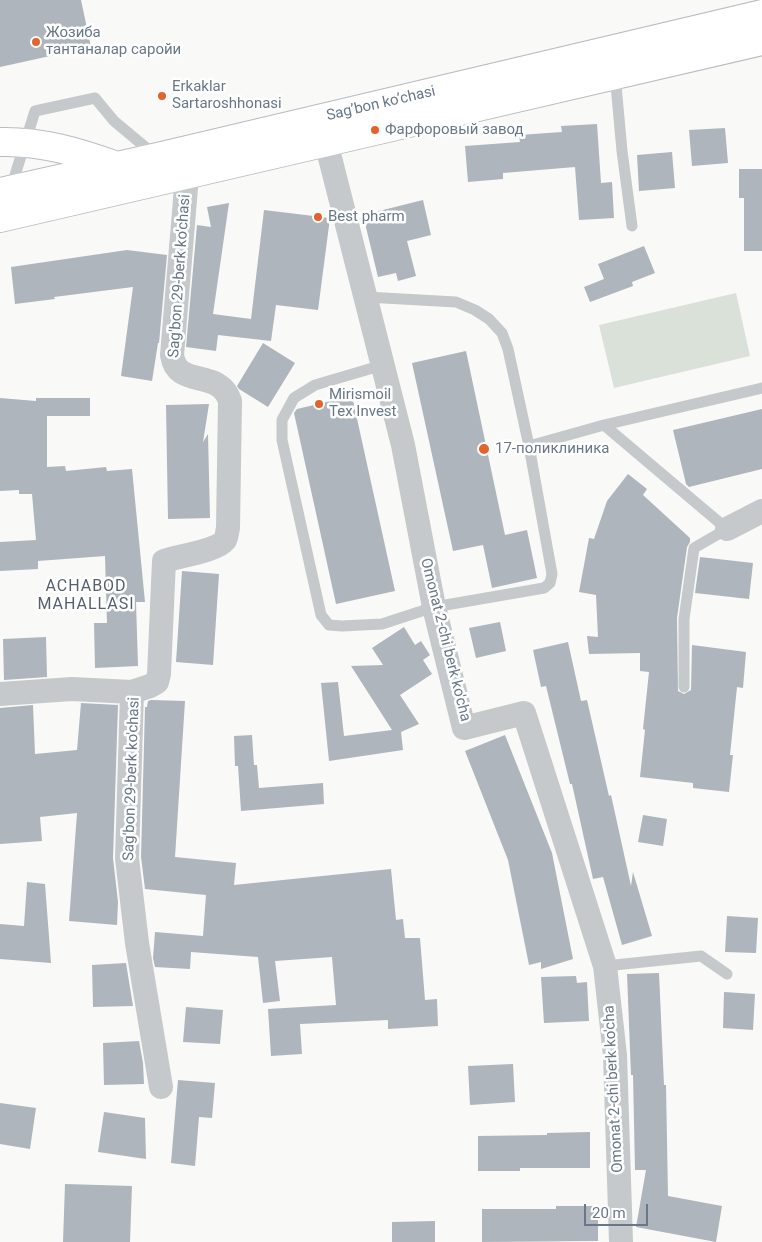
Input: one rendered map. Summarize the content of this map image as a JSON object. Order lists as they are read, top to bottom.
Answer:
{
  "streets": {
    "main road": ["Sag’bon ko’chasi"],
    "street": ["Sag'bon 29-berk ko'chasi", "Omonat 2-chi berk ko'cha"]
  },
  "crossings": [
    ["Sag’bon ko’chasi", "Sag'bon 29-berk ko'chasi"],
    ["Sag’bon ko’chasi", "Omonat 2-chi berk ko'cha"]
  ],
  "districts": ["ACHABOD MAHALLASI"],
  "places": [
    "Жозиба тантаналар саройи",
    "Erkaklar Sartaroshhonasi",
    "Фарфоровый завод",
    "Best pharm",
    "Mirismoil Tex Invest",
    "17-поликлиника"
  ],
  "scale_bar": "20 m"
}
